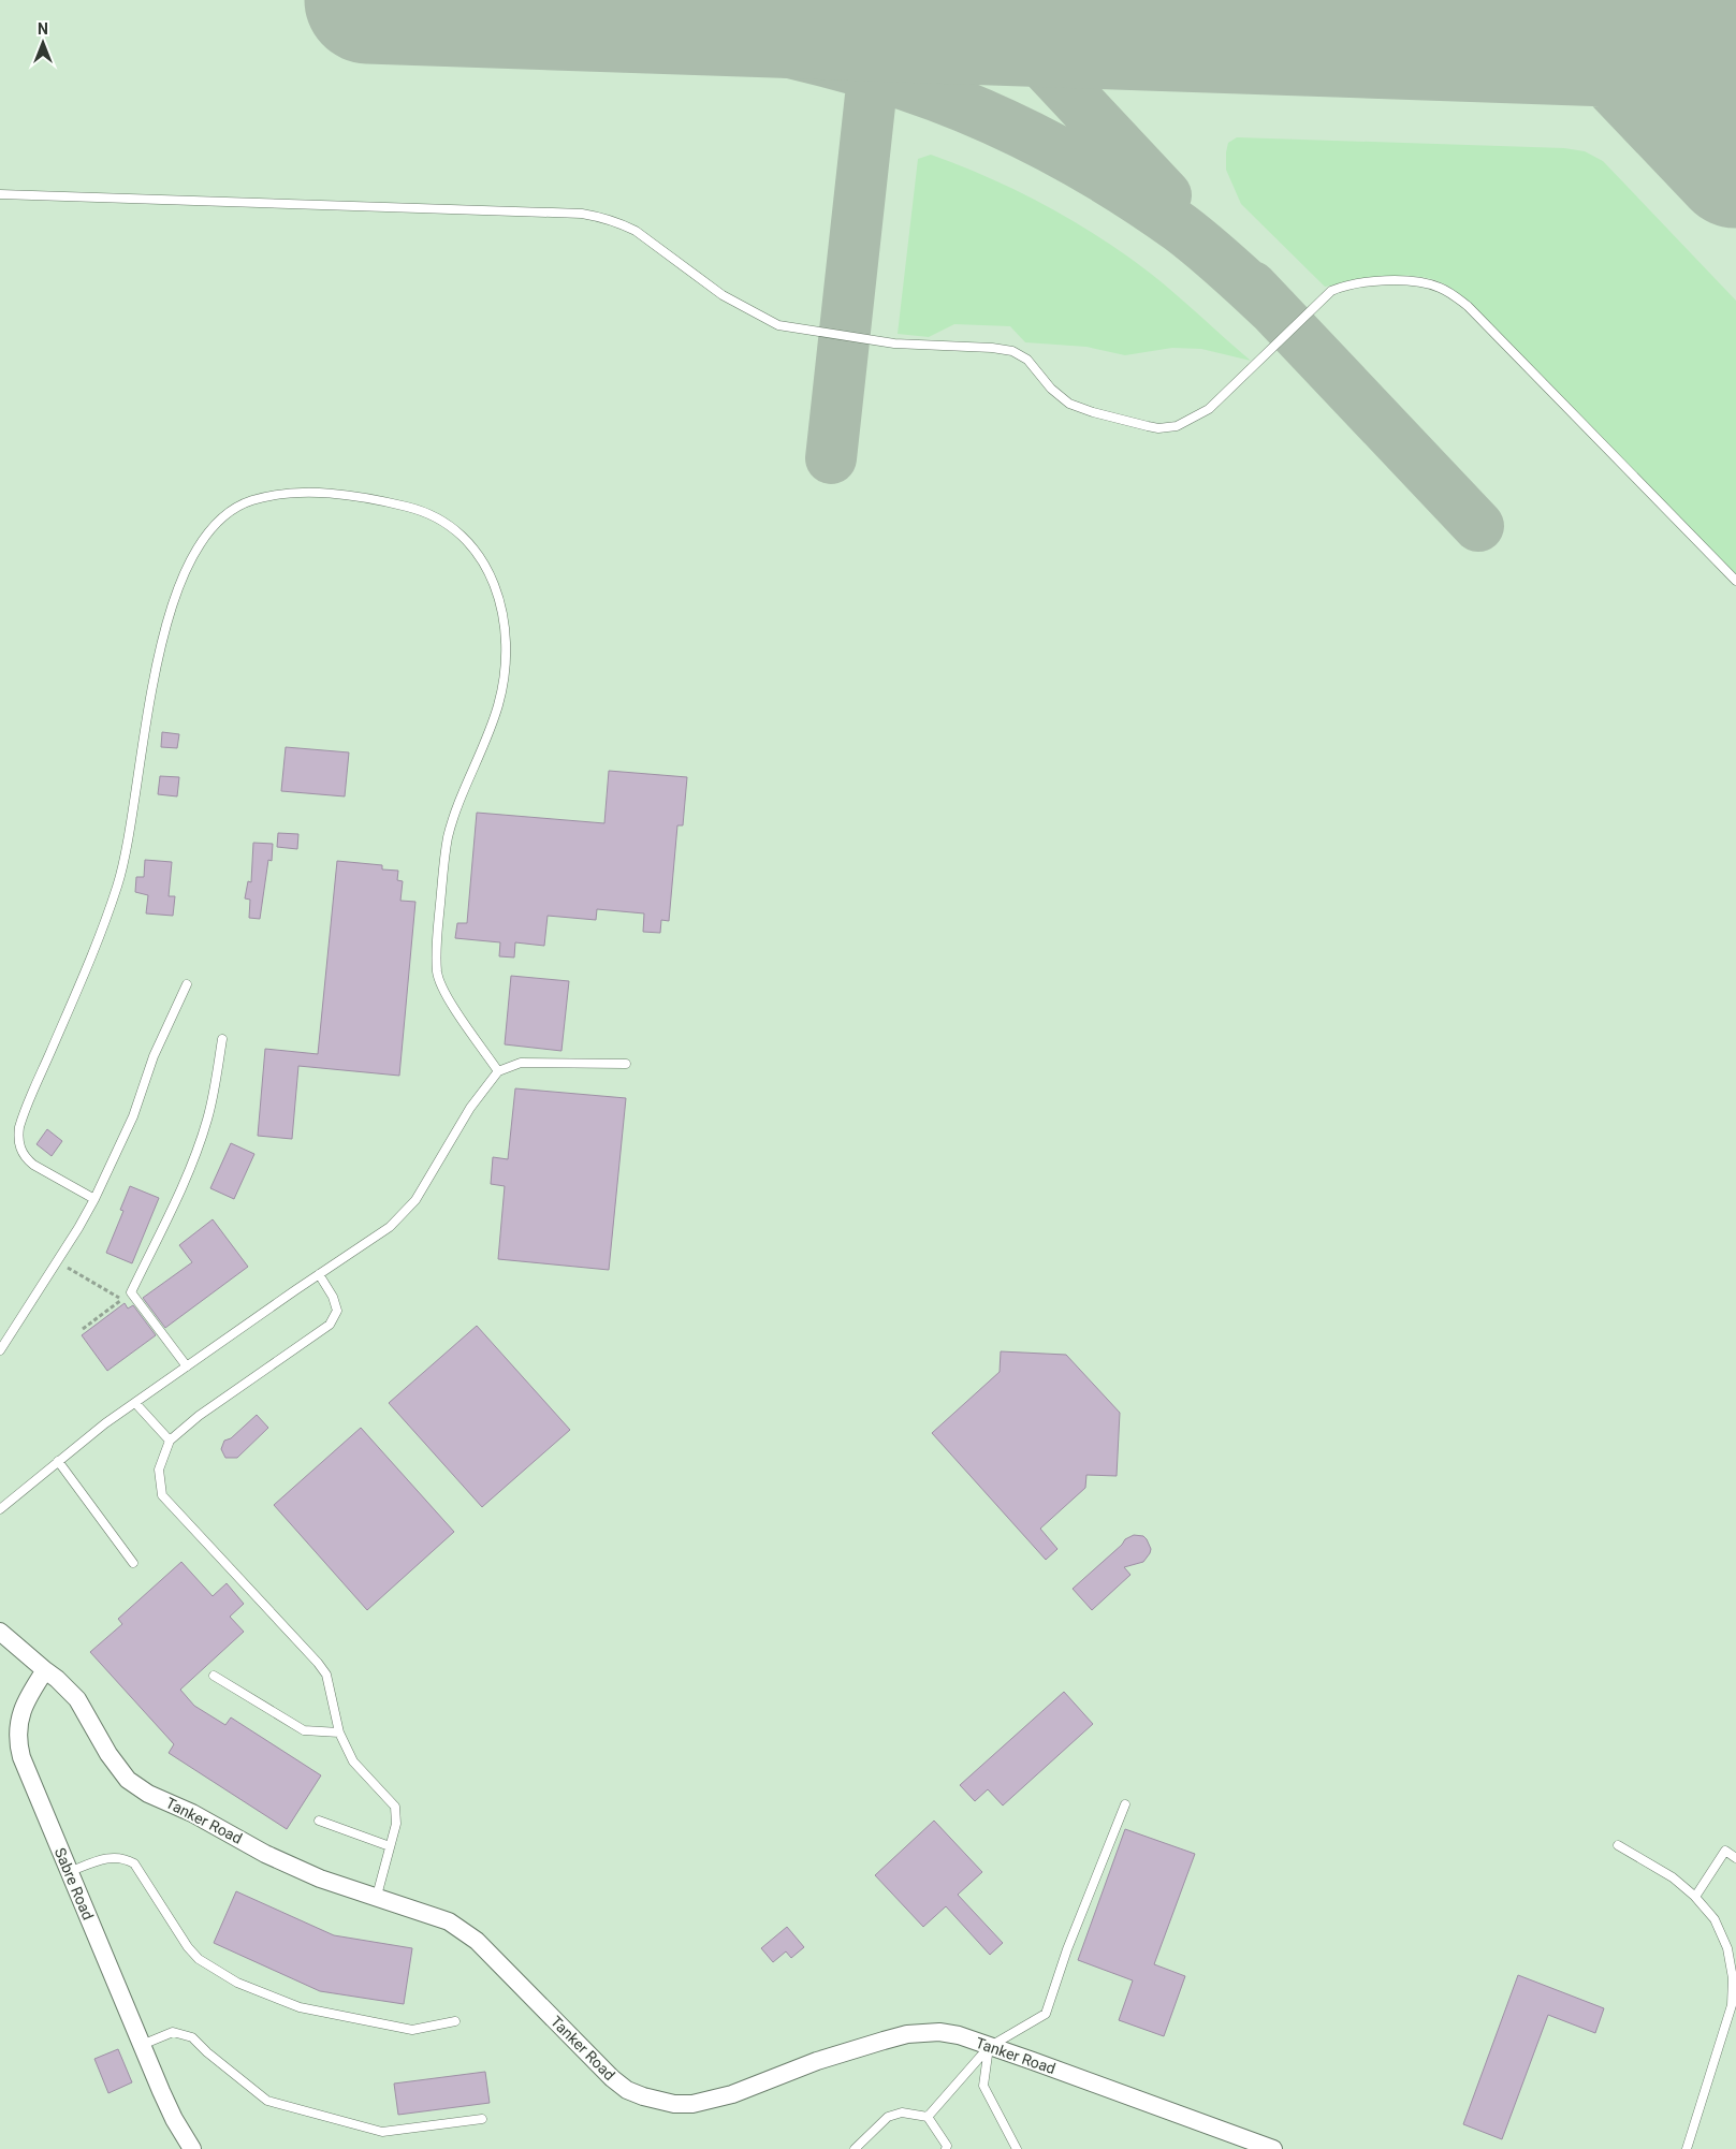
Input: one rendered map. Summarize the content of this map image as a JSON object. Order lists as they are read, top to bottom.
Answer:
{
  "streets": {
    "street": ["Tanker Road", "Sabre Road"]
  },
  "crossings": [
    ["Tanker Road", "Sabre Road"]
  ],
  "north": "top"
}
